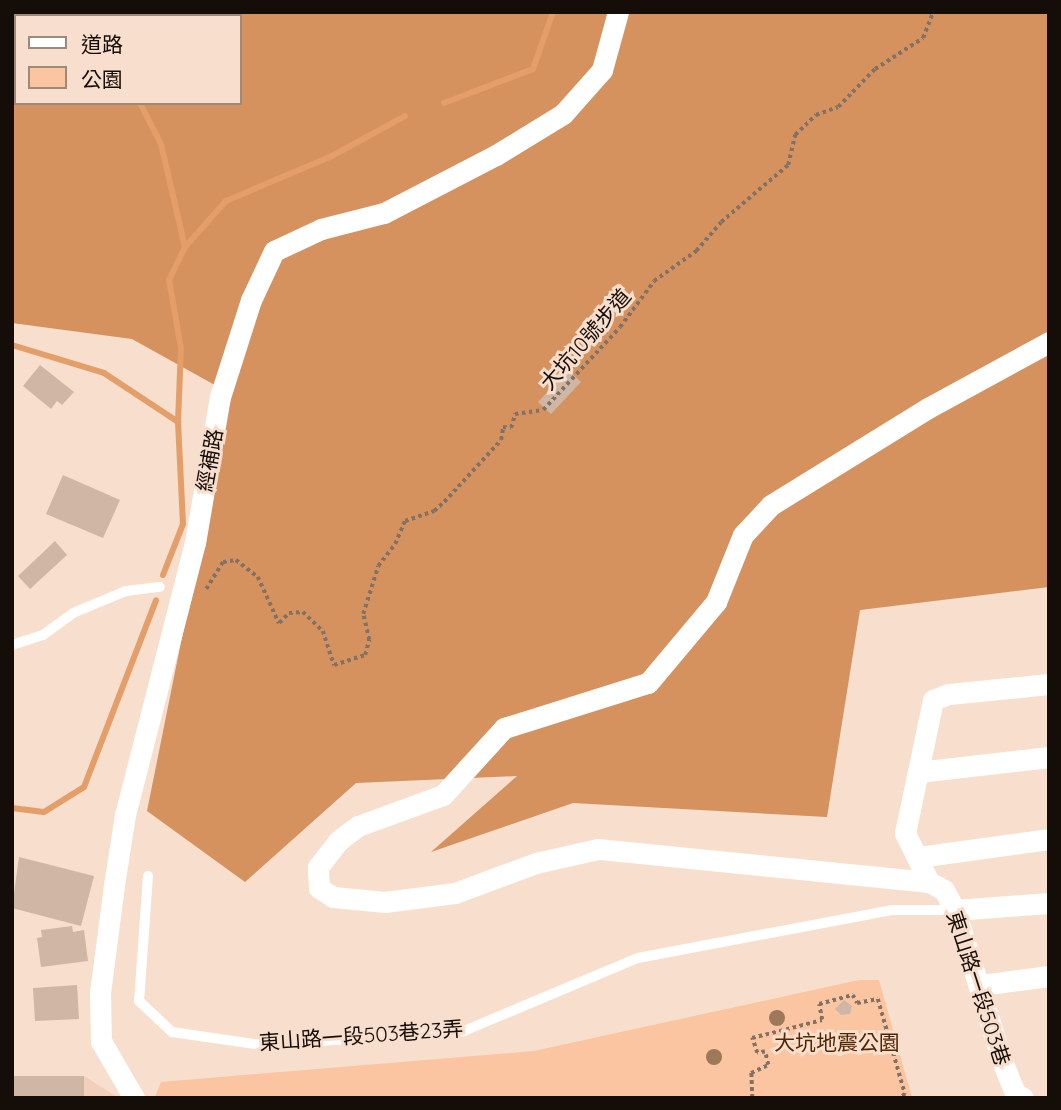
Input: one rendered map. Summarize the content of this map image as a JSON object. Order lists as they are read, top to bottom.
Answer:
{
  "streets": {
    "street": ["經補路", "東山路一段503巷"],
    "lane": ["東山路一段503巷23弄"],
    "path": ["大坑10號步道"]
  },
  "crossings": [
    ["大坑10號步道", "經補路"],
    ["東山路一段503巷", "東山路一段503巷23弄"]
  ],
  "parks": ["大坑地震公園"],
  "legend": ["道路", "公園"]
}
